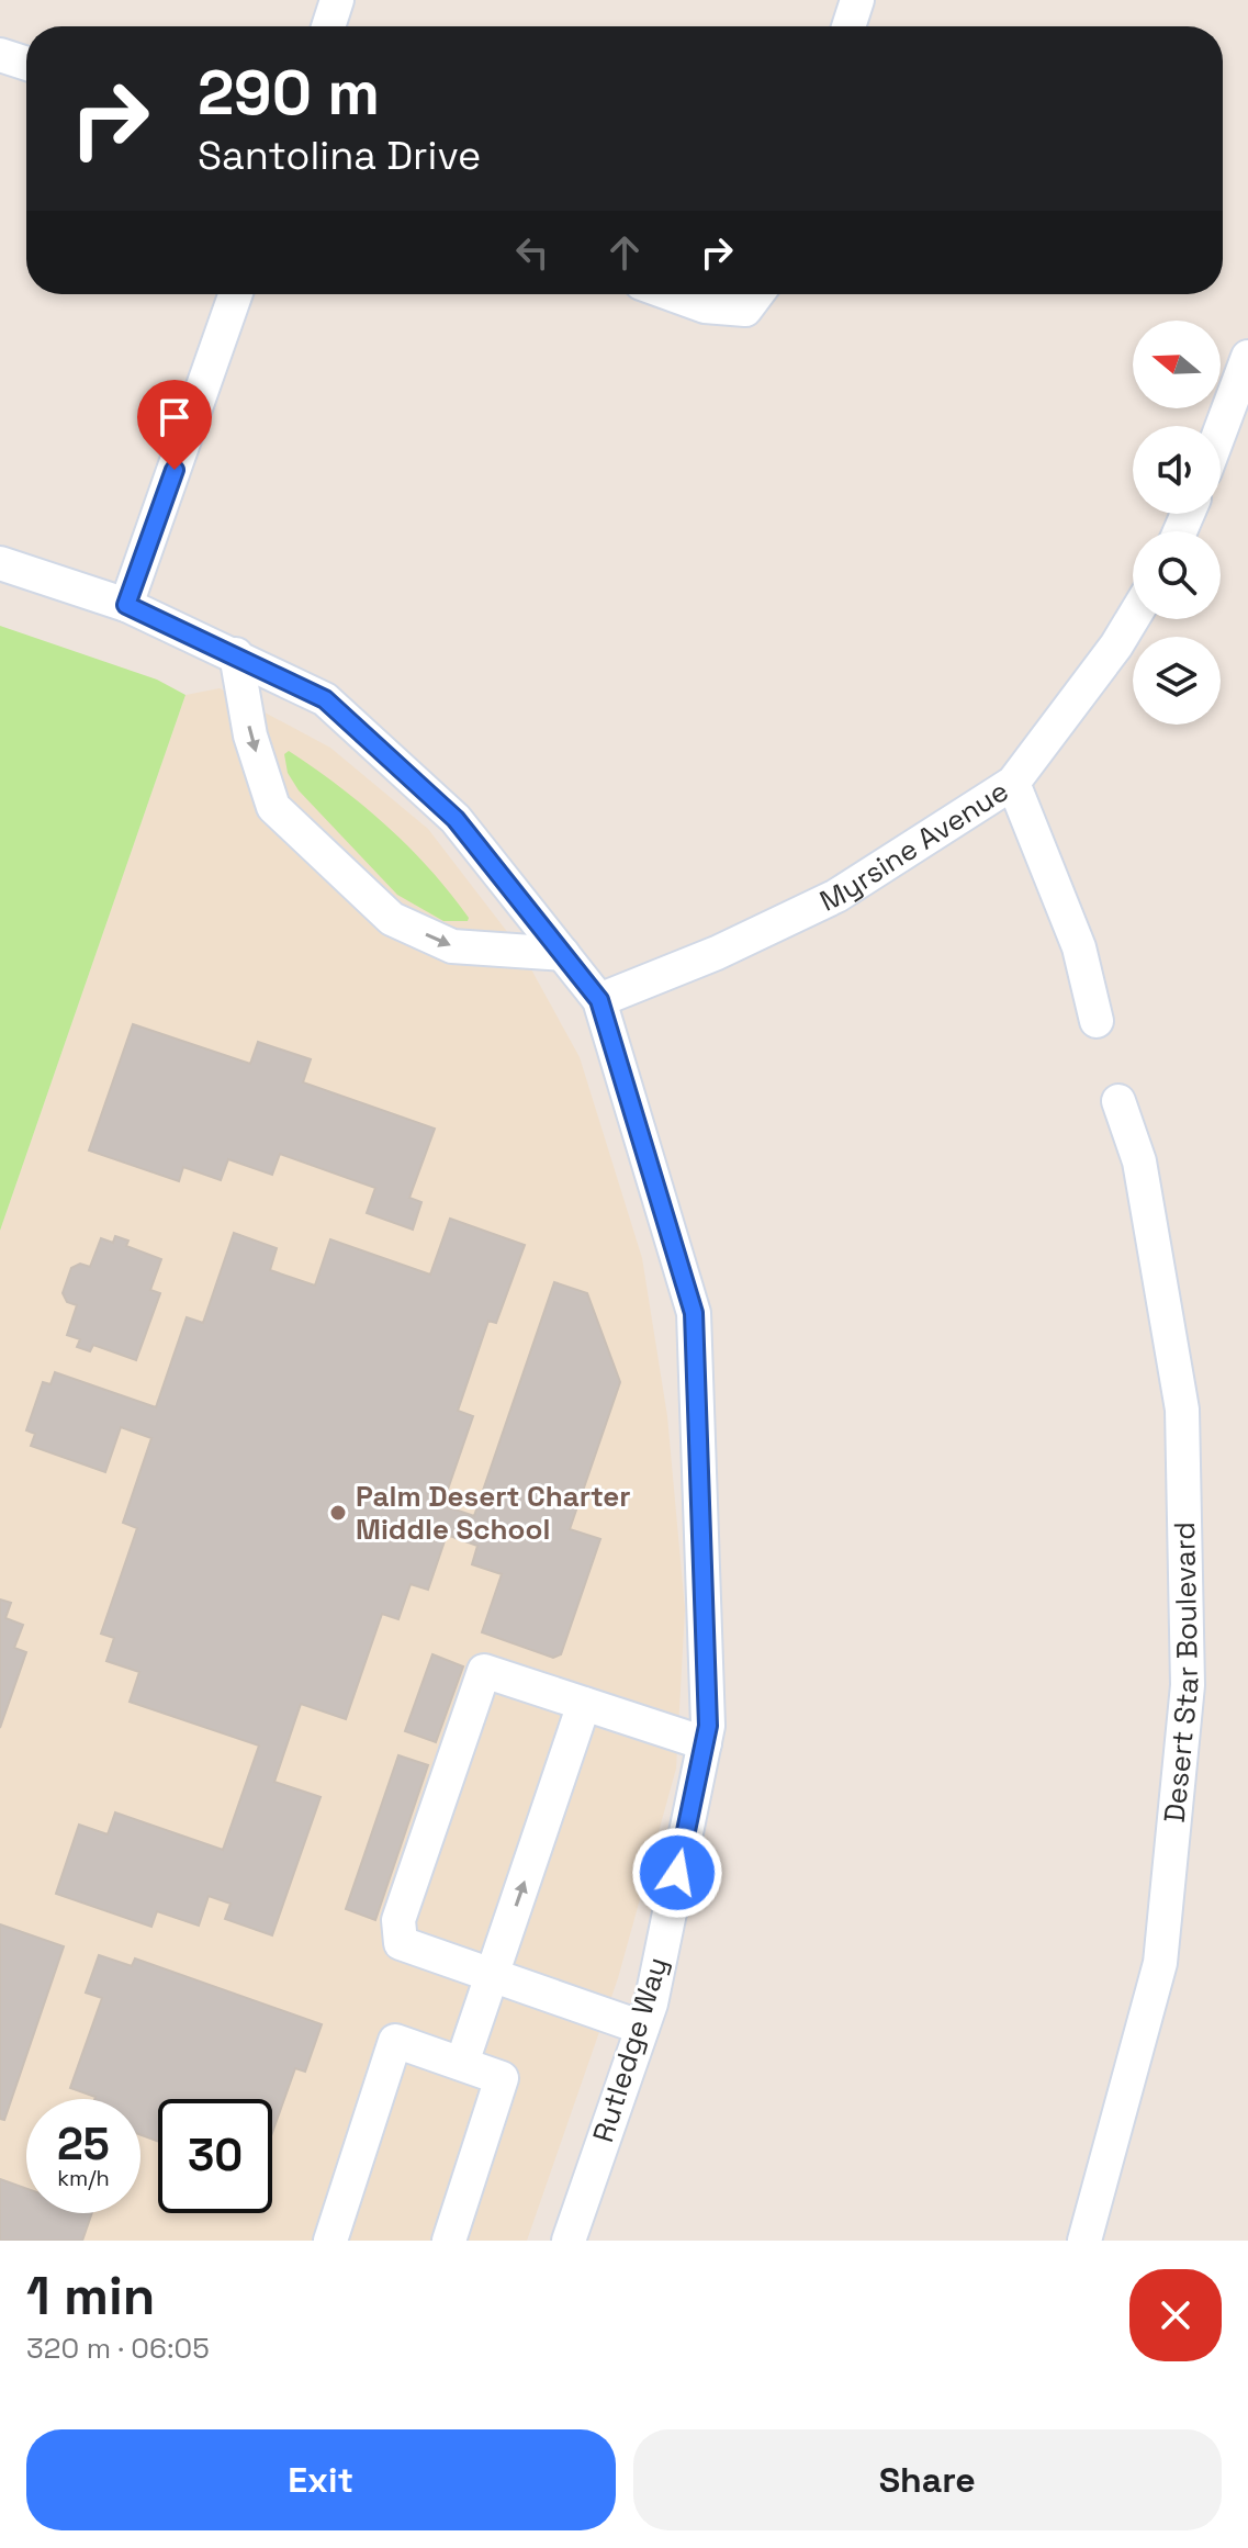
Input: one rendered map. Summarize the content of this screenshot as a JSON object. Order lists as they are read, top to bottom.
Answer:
{
  "streets": {
    "street": ["Myrsine Avenue", "Desert Star Boulevard", "Rutledge Way"]
  },
  "crossings": [
    ["Myrsine Avenue", "Rutledge Way"]
  ],
  "places": ["Palm Desert Charter Middle School"],
  "north": "left",
  "page": {
    "turn": ["290 m", "Santolina Drive"],
    "speed": "25 km/h",
    "limit": "30",
    "heading": ["1 min", "320 m · 06:05"],
    "buttons": ["Exit", "Share"]
  }
}
